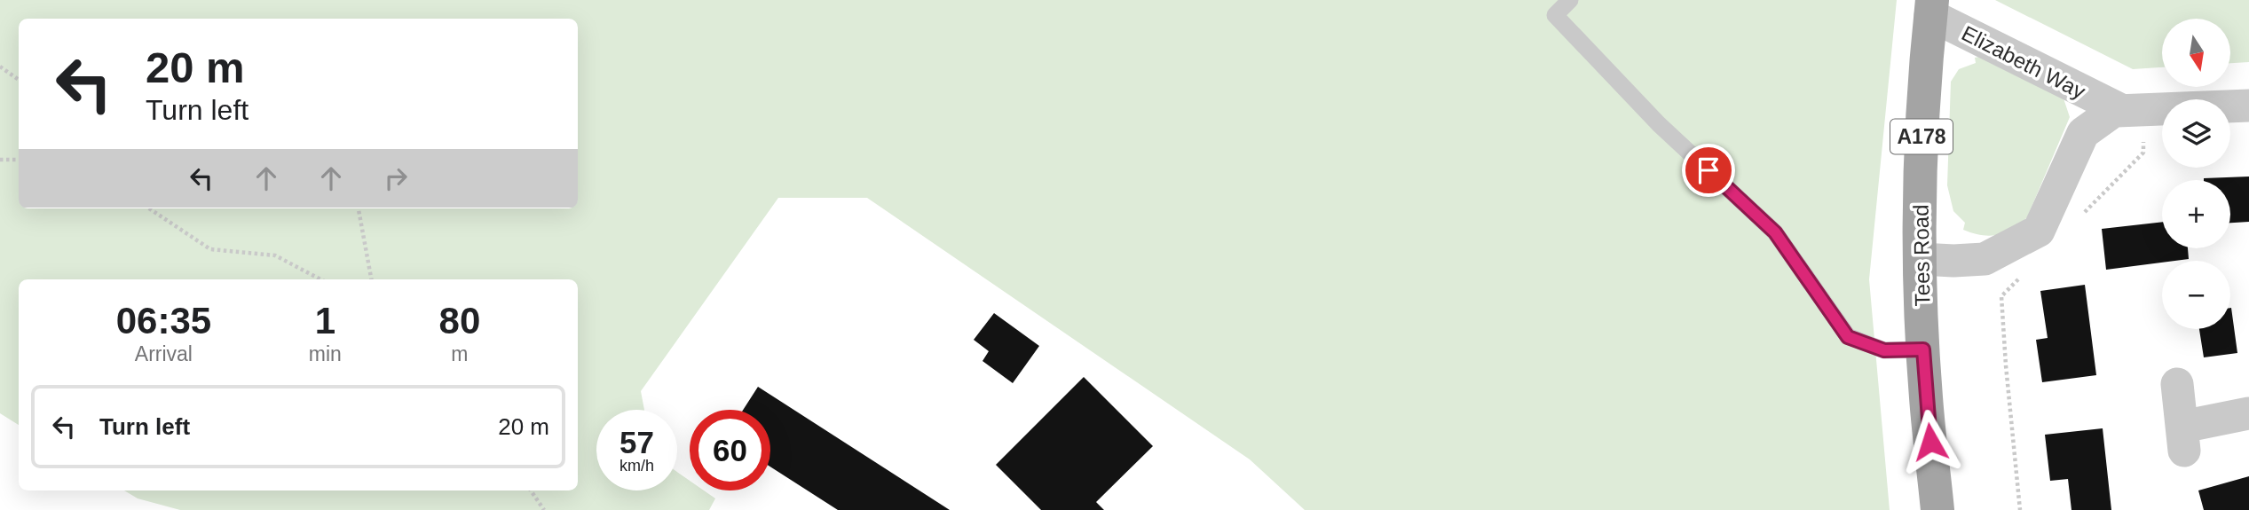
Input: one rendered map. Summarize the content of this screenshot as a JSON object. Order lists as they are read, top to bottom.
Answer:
{
  "streets": {
    "main road": ["A178", "Tees Road"],
    "street": ["Elizabeth Way"]
  },
  "crossings": [
    ["Elizabeth Way", "Tees Road"]
  ],
  "north": "bottom",
  "page": {
    "map_buttons": ["+", "−"],
    "turn": ["20 m", "Turn left"],
    "eta": [
      "06:35",
      "Arrival",
      "1",
      "min",
      "80",
      "m"
    ],
    "list": [
      {
        "name": "Turn left",
        "value": "20 m"
      }
    ],
    "speed": "57 km/h",
    "limit": "60"
  }
}
